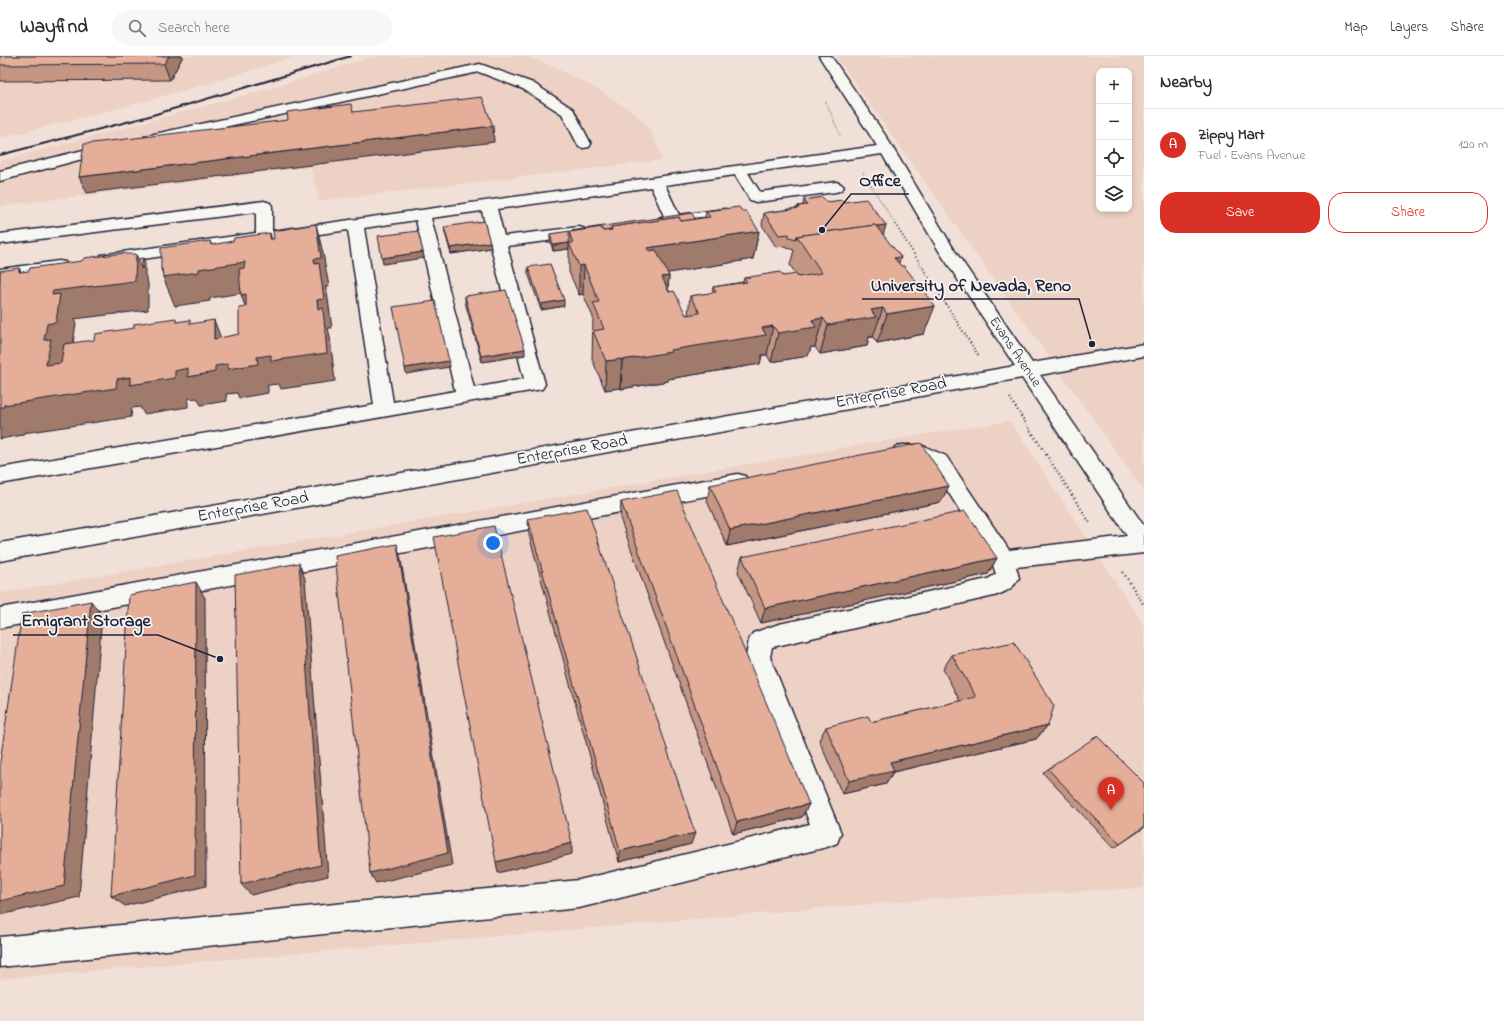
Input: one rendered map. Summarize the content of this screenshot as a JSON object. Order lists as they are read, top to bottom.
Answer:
{
  "streets": {
    "street": ["Evans Avenue", "Enterprise Road"]
  },
  "crossings": [
    ["Evans Avenue", "Enterprise Road"]
  ],
  "places": ["Office", "University of Nevada, Reno", "Emigrant Storage"],
  "page": {
    "header": "Wayfind",
    "search": "Search here",
    "nav": ["Map", "Layers", "Share"],
    "heading": "Nearby",
    "map_buttons": ["+", "−"],
    "list": [
      {
        "mark": "A",
        "name": "Zippy Mart",
        "note": "Fuel · Evans Avenue",
        "value": "120 m"
      }
    ],
    "buttons": ["Save", "Share"],
    "pins": "A"
  }
}
